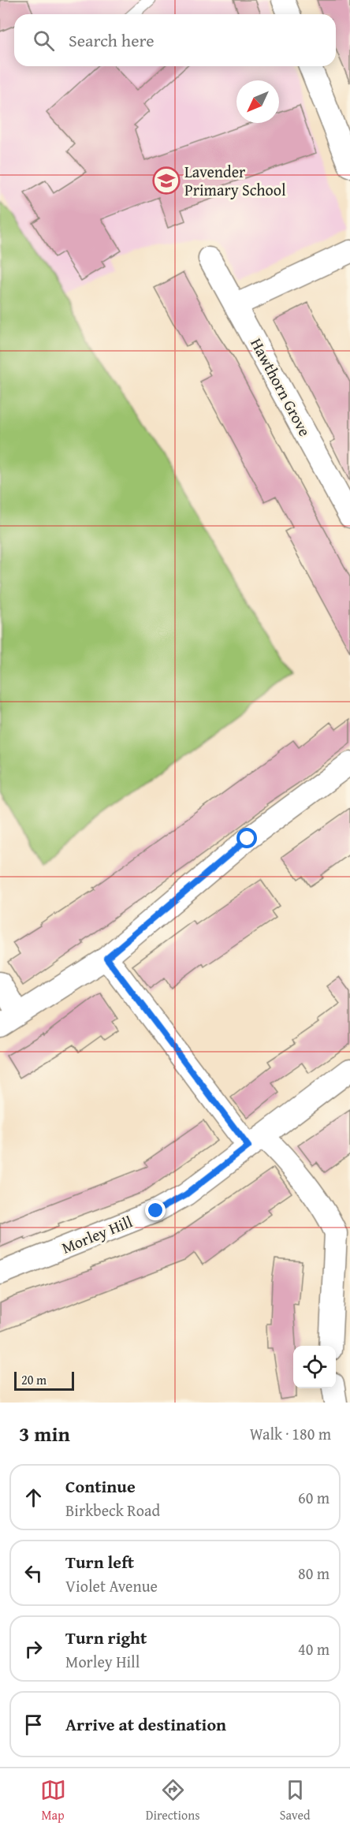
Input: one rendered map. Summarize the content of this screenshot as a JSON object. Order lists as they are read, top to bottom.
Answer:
{
  "streets": {
    "street": ["Hawthorn Grove", "Morley Hill"]
  },
  "places": {
    "school or university": ["Lavender Primary School"]
  },
  "scale_bar": "20 m",
  "north": "bottom left",
  "page": {
    "search": "Search here",
    "scale": "20 m",
    "heading": ["3 min", "Walk · 180 m"],
    "list": [
      ["Continue", "Birkbeck Road", "60 m"],
      ["Turn left", "Violet Avenue", "80 m"],
      ["Turn right", "Morley Hill", "40 m"],
      "Arrive at destination"
    ],
    "nav": ["Map", "Directions", "Saved"]
  }
}
